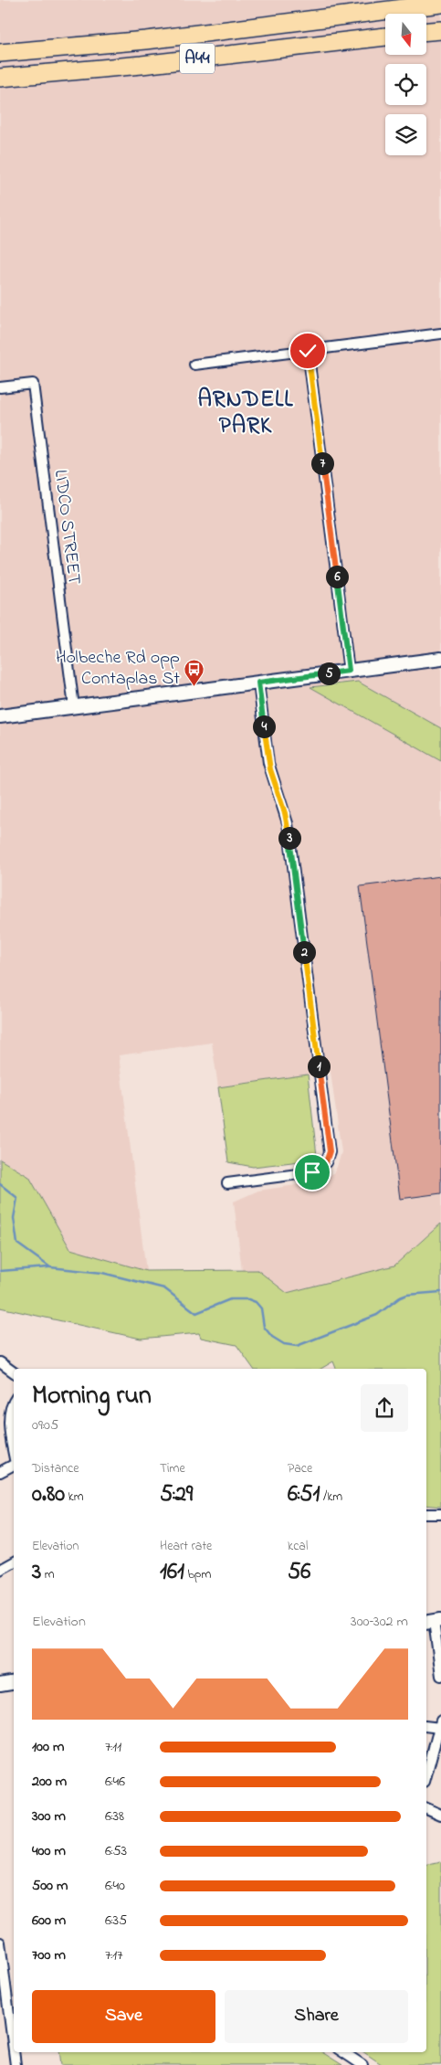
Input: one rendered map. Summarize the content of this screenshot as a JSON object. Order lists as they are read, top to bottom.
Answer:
{
  "streets": {
    "highway": ["A44"],
    "street": ["LIDCO STREET"]
  },
  "districts": ["ARNDELL PARK"],
  "places": {
    "bus stop": ["Holbeche Rd opp Contaplas St"]
  },
  "north": "bottom",
  "page": {
    "pins": [
      "7",
      "6",
      "5",
      "4",
      "3",
      "2",
      "1"
    ],
    "heading": ["Morning run", "09:05"],
    "stats": [
      ["Distance", "0.80 km"],
      ["Time", "5:29"],
      ["Pace", "6:51 /km"],
      ["Elevation", "3 m"],
      ["Heart rate", "161 bpm"],
      ["kcal", "56"]
    ],
    "chart": ["Elevation", "300–302 m"],
    "list": [
      {
        "name": "100 m",
        "note": "7:11"
      },
      {
        "name": "200 m",
        "note": "6:46"
      },
      {
        "name": "300 m",
        "note": "6:38"
      },
      {
        "name": "400 m",
        "note": "6:53"
      },
      {
        "name": "500 m",
        "note": "6:40"
      },
      {
        "name": "600 m",
        "note": "6:35"
      },
      {
        "name": "700 m",
        "note": "7:17"
      }
    ],
    "buttons": ["Save", "Share"]
  }
}
